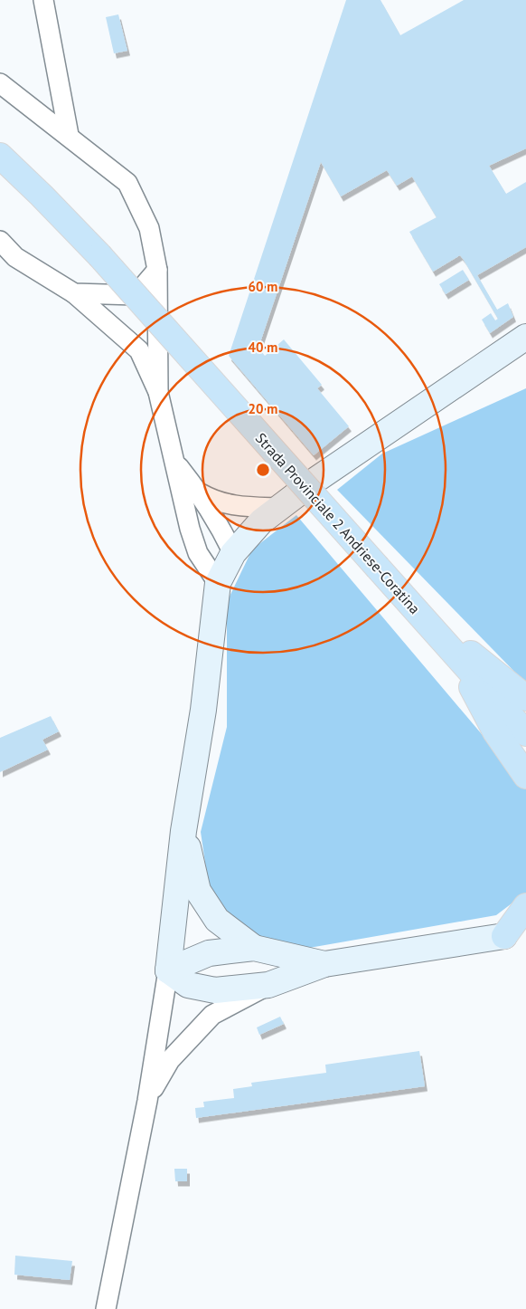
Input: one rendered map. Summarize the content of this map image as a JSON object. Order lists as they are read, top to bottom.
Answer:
{
  "streets": {
    "main road": ["Strada Provinciale 2 Andriese-Coratina"]
  },
  "rings": ["60 m", "40 m", "20 m"]
}
